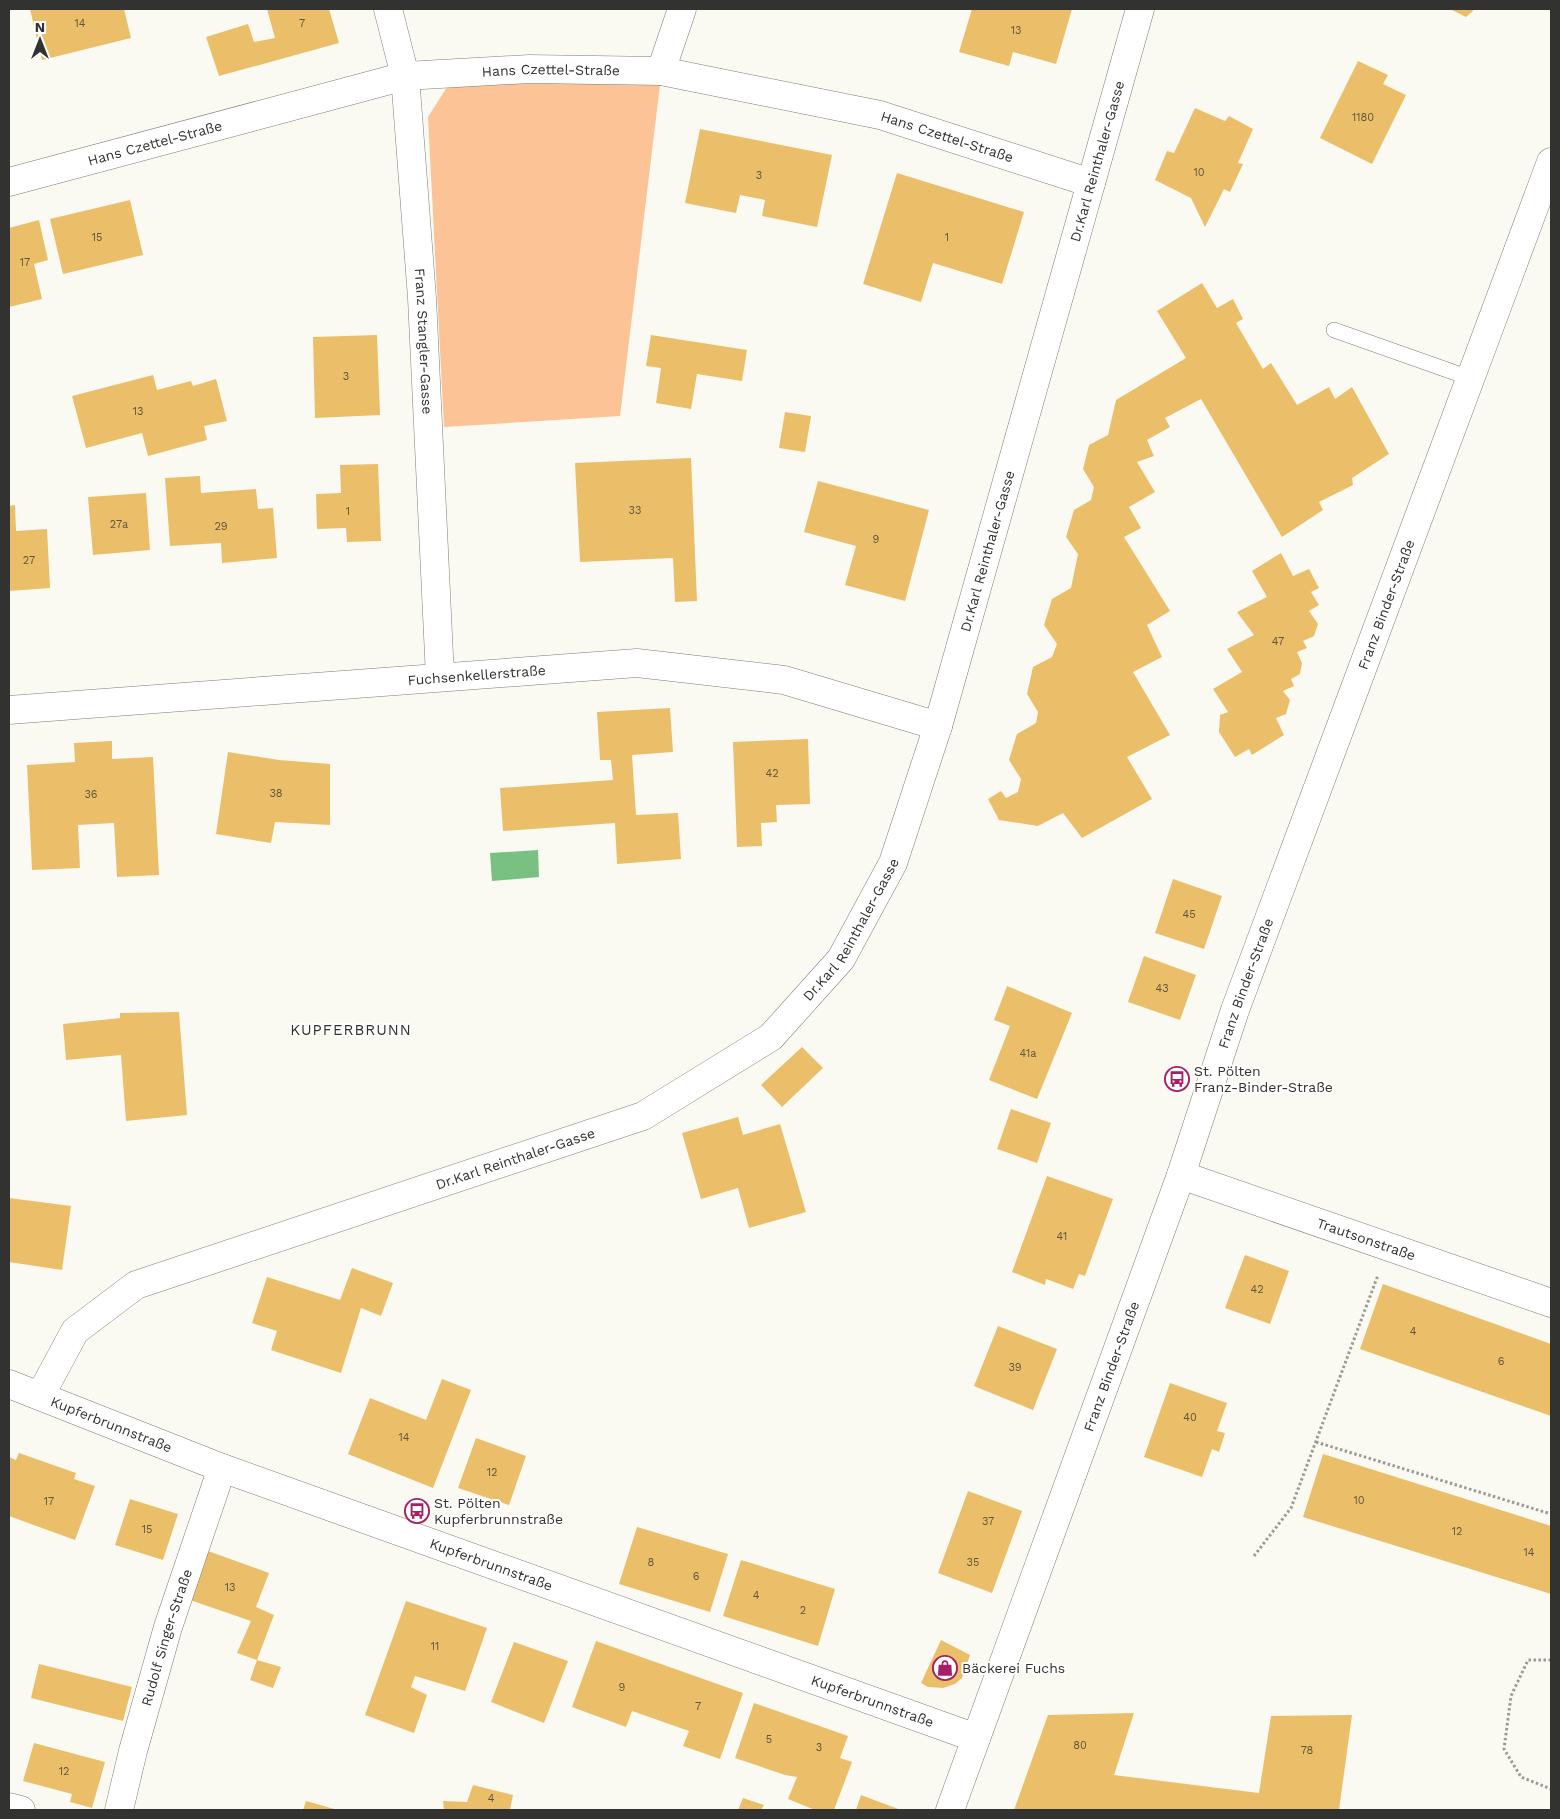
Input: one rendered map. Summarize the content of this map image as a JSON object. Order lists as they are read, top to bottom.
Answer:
{
  "streets": {
    "street": [
      "Hans Czettel-Straße",
      "Dr.Karl Reinthaler-Gasse",
      "Franz Stangler-Gasse",
      "Franz Binder-Straße",
      "Fuchsenkellerstraße",
      "Trautsonstraße",
      "Kupferbrunnstraße",
      "Rudolf Singer-Straße"
    ]
  },
  "crossings": [
    ["Hans Czettel-Straße", "Dr.Karl Reinthaler-Gasse"],
    ["Hans Czettel-Straße", "Franz Stangler-Gasse"],
    ["Dr.Karl Reinthaler-Gasse", "Fuchsenkellerstraße"],
    ["Dr.Karl Reinthaler-Gasse", "Kupferbrunnstraße"],
    ["Franz Stangler-Gasse", "Fuchsenkellerstraße"],
    ["Franz Binder-Straße", "Trautsonstraße"],
    ["Franz Binder-Straße", "Kupferbrunnstraße"],
    ["Kupferbrunnstraße", "Rudolf Singer-Straße"]
  ],
  "districts": ["KUPFERBRUNN"],
  "places": {
    "bus stop": ["St. Pölten Franz-Binder-Straße", "St. Pölten Kupferbrunnstraße"],
    "shop": ["Bäckerei Fuchs"]
  },
  "house_numbers": [
    "14",
    "7",
    "13",
    "1180",
    "10",
    "3",
    "15",
    "1",
    "17",
    "3",
    "13",
    "33",
    "1",
    "27a",
    "29",
    "9",
    "27",
    "47",
    "42",
    "38",
    "36",
    "45",
    "43",
    "41a",
    "41",
    "42",
    "4",
    "6",
    "39",
    "40",
    "14",
    "12",
    "10",
    "17",
    "37",
    "15",
    "12",
    "14",
    "8",
    "35",
    "6",
    "13",
    "4",
    "2",
    "11",
    "9",
    "7",
    "5",
    "80",
    "3",
    "78",
    "12",
    "4"
  ],
  "north": "top"
}
